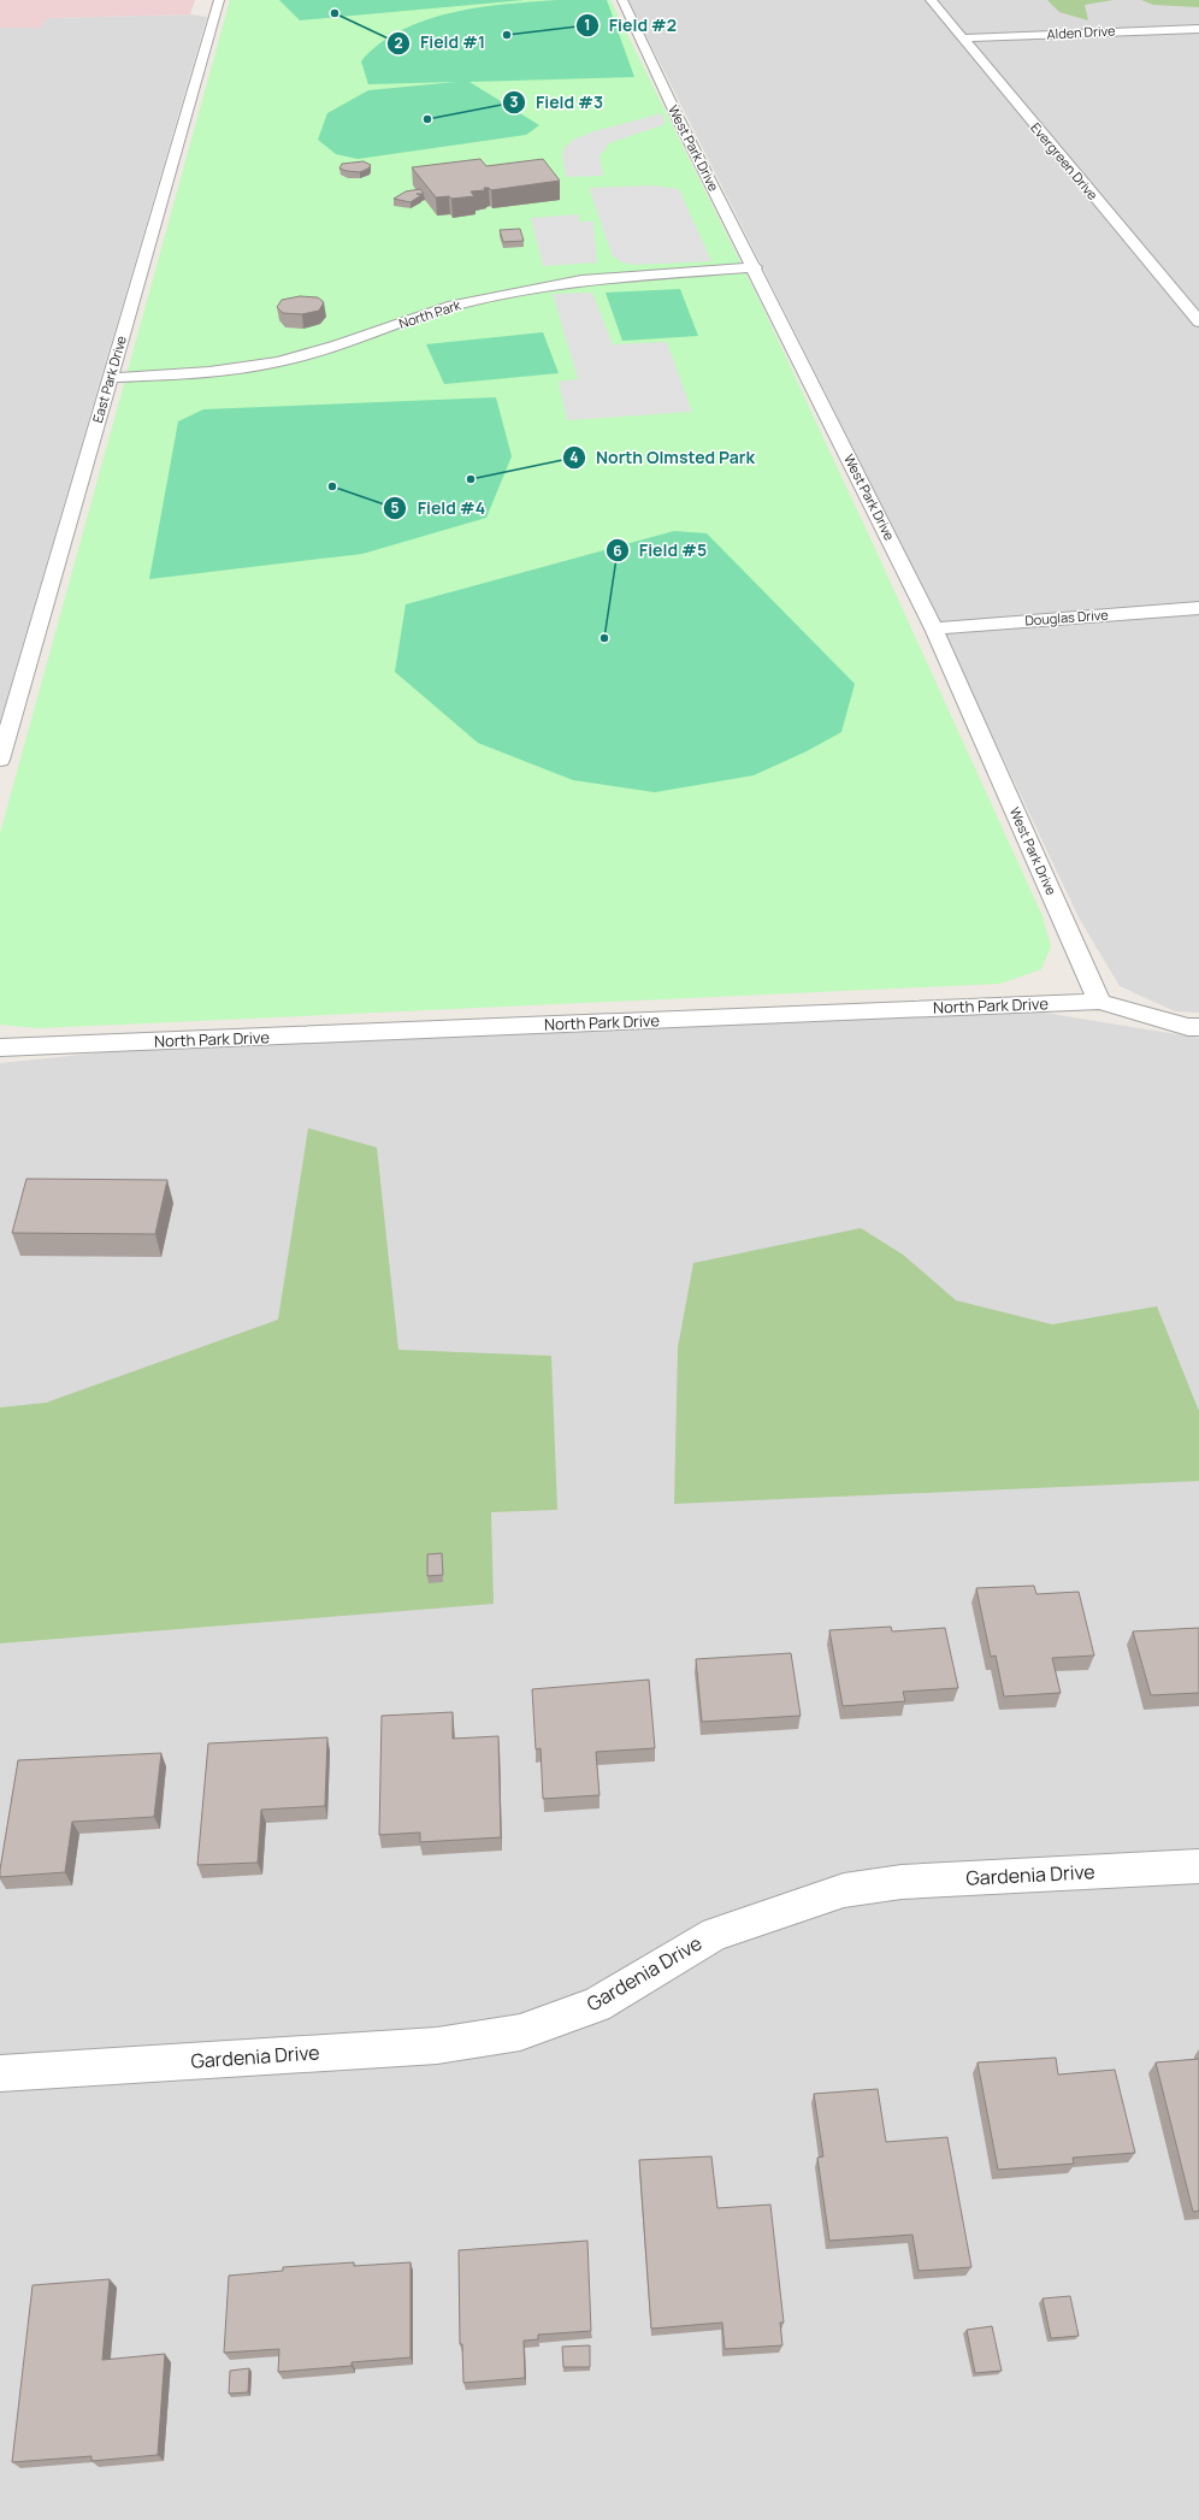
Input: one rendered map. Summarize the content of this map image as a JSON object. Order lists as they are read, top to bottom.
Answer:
{
  "streets": {
    "street": [
      "Alden Drive",
      "West Park Drive",
      "Evergreen Drive",
      "North Park",
      "East Park Drive",
      "Douglas Drive",
      "North Park Drive",
      "Gardenia Drive"
    ]
  },
  "crossings": [
    ["Alden Drive", "Evergreen Drive"],
    ["West Park Drive", "North Park"],
    ["West Park Drive", "Douglas Drive"],
    ["West Park Drive", "North Park Drive"],
    ["North Park", "East Park Drive"]
  ],
  "places": [
    "Field #1",
    "Field #2",
    "Field #3",
    "North Olmsted Park",
    "Field #4",
    "Field #5"
  ]
}
